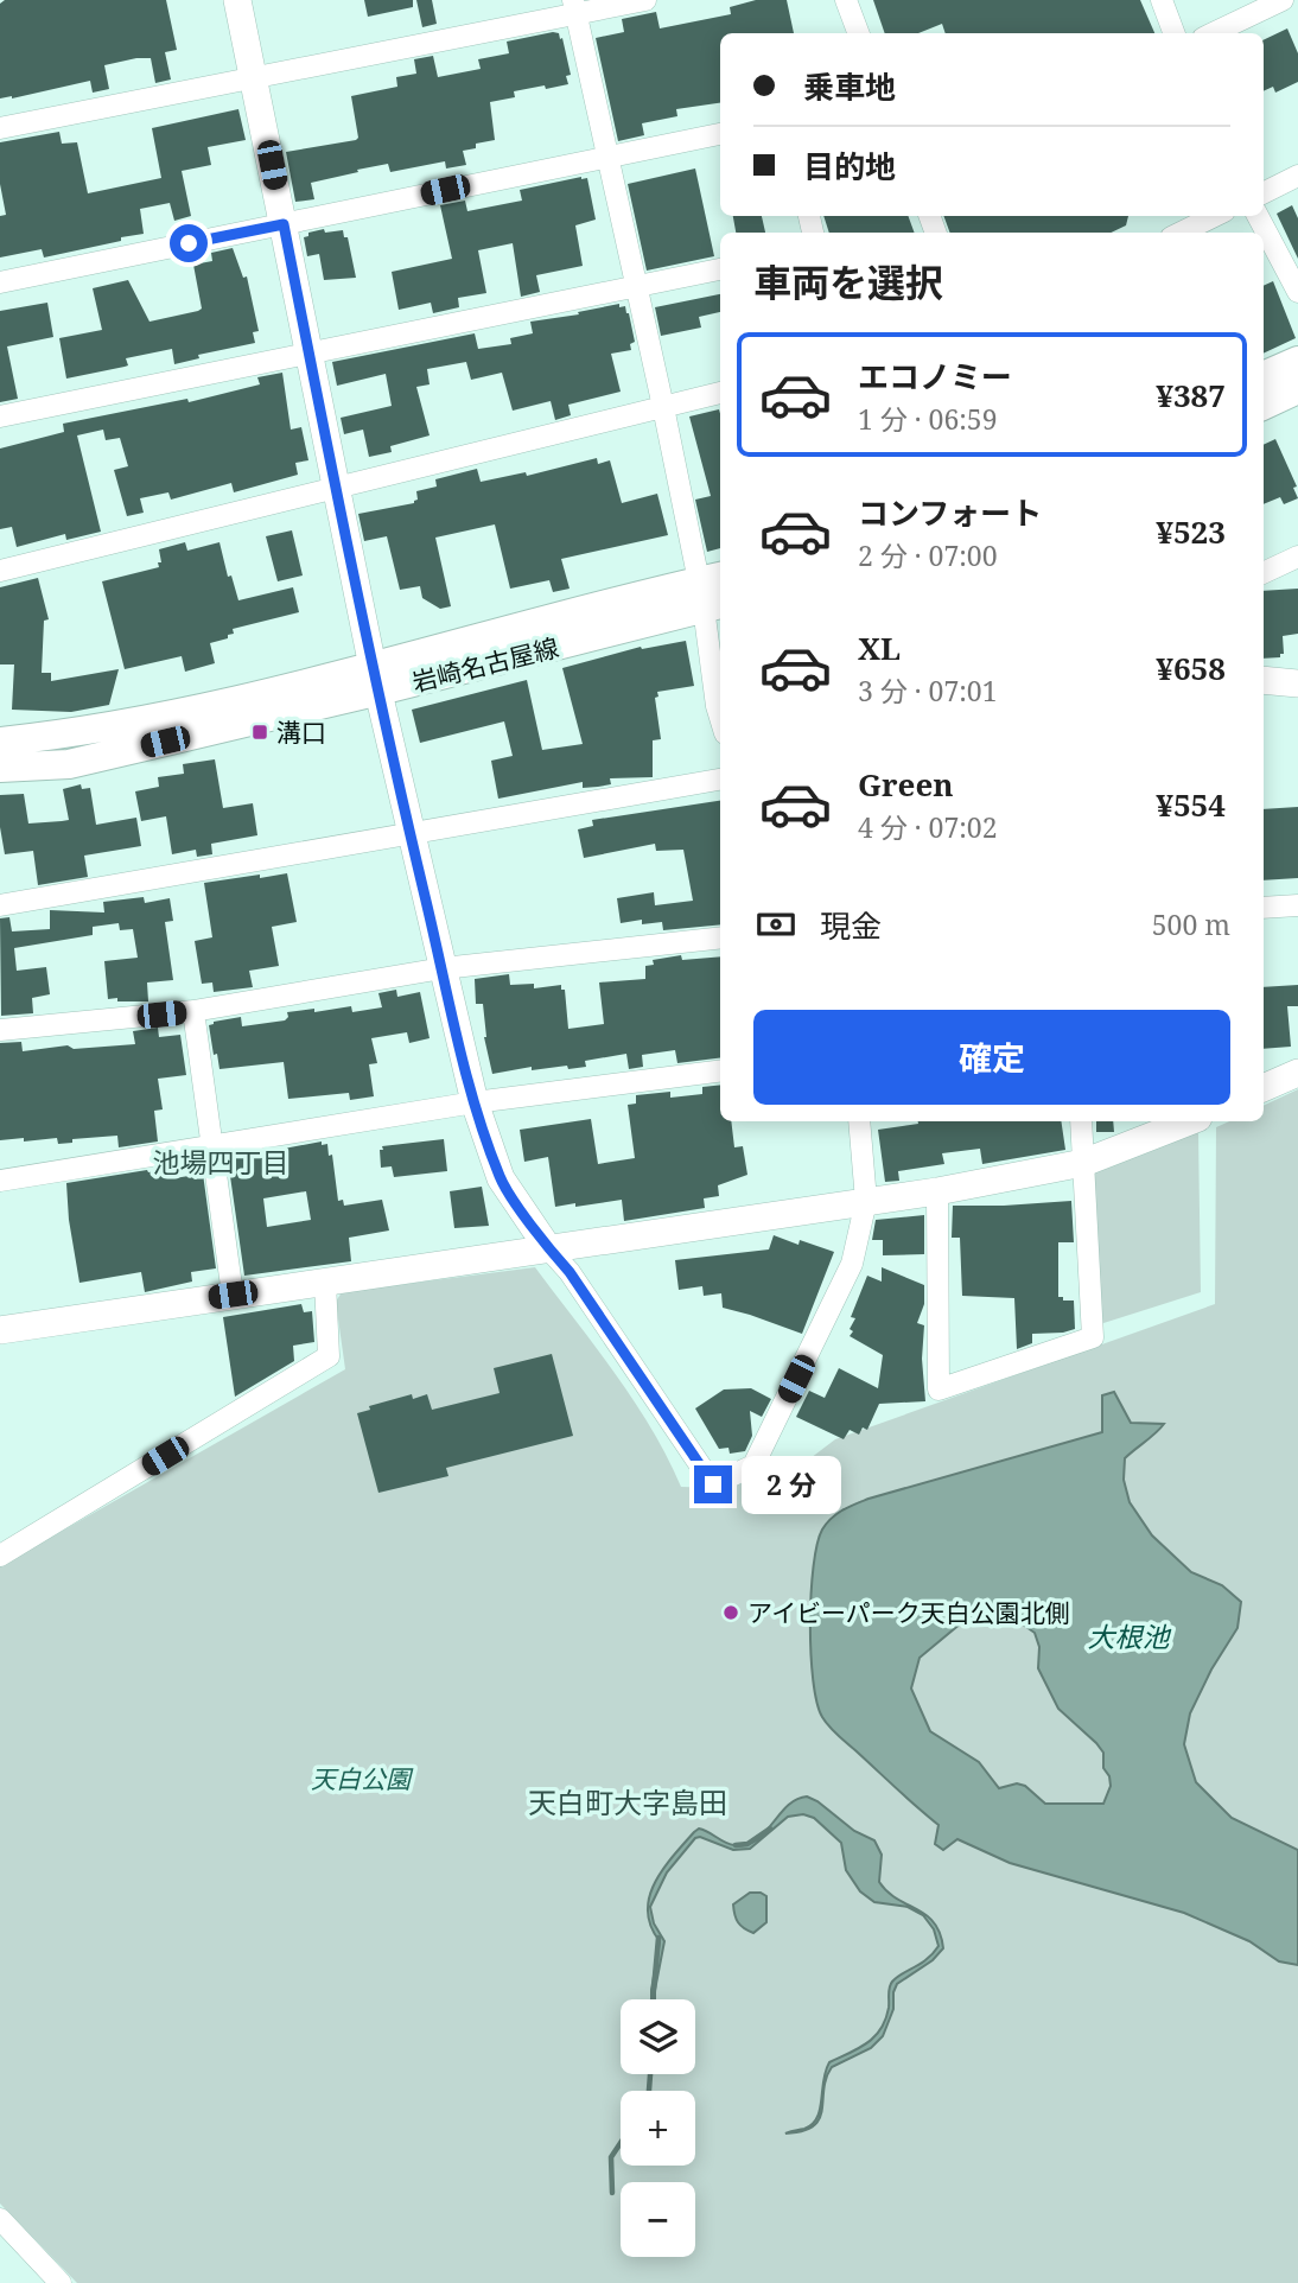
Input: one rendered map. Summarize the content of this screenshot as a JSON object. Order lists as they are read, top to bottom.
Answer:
{
  "streets": {
    "main road": ["岩崎名古屋線"]
  },
  "districts": ["池場四丁目", "天白町大字島田"],
  "water": ["大根池"],
  "parks": ["天白公園"],
  "places": {
    "transit": ["溝口"],
    "other": ["アイビーパーク天白公園北側"]
  },
  "page": {
    "banner": ["乗車地", "目的地"],
    "heading": "車両を選択",
    "list": [
      {
        "name": "エコノミー",
        "note": "1 分 · 06:59",
        "value": "¥387"
      },
      {
        "name": "コンフォート",
        "note": "2 分 · 07:00",
        "value": "¥523"
      },
      {
        "name": "XL",
        "note": "3 分 · 07:01",
        "value": "¥658"
      },
      {
        "name": "Green",
        "note": "4 分 · 07:02",
        "value": "¥554"
      }
    ],
    "pay": ["現金", "500 m"],
    "buttons": "確定",
    "bubble": "2 分",
    "map_buttons": ["+", "−"]
  }
}
